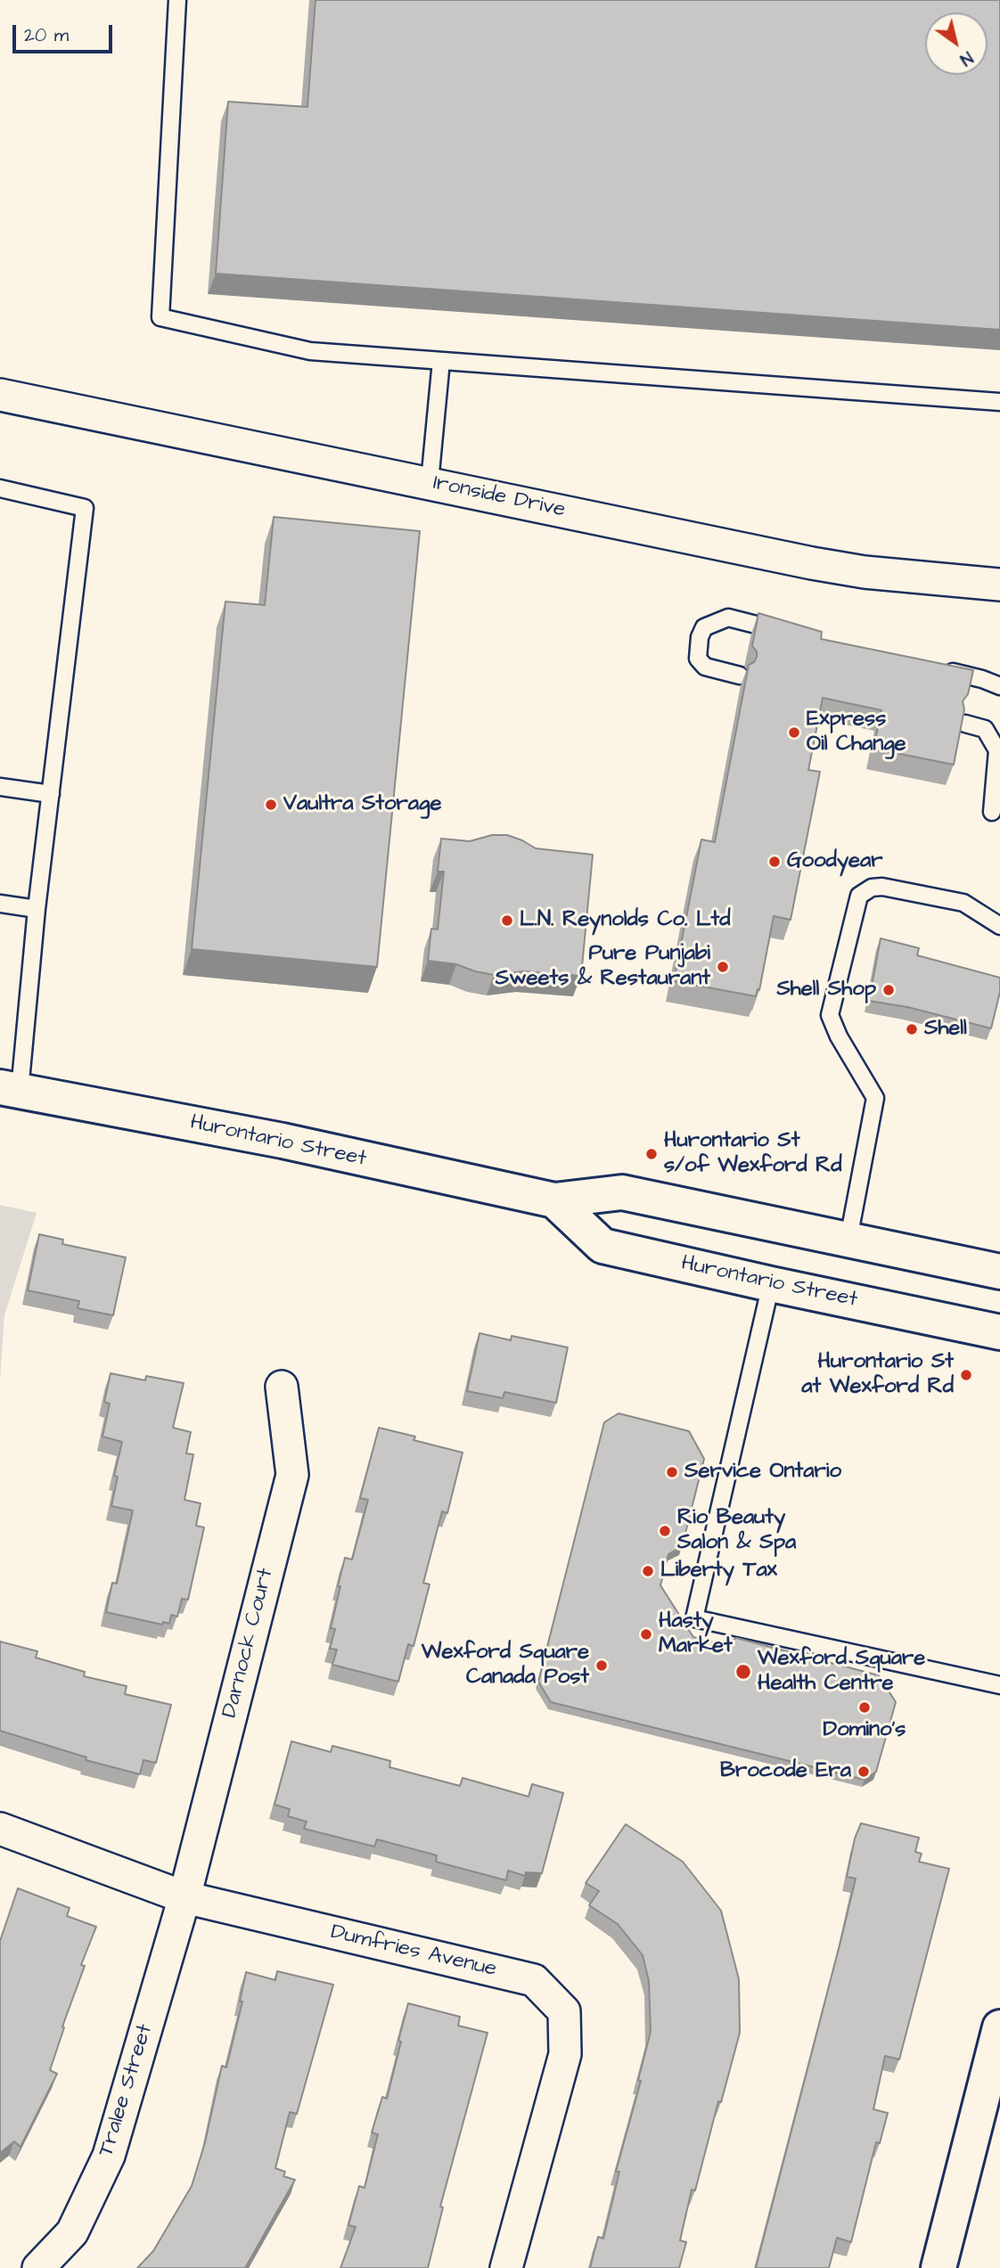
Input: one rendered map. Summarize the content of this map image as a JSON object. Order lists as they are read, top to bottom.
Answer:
{
  "streets": {
    "main road": ["Hurontario Street"],
    "street": [
      "Ironside Drive",
      "Darnock Court",
      "Dumfries Avenue",
      "Tralee Street"
    ]
  },
  "crossings": [
    ["Darnock Court", "Dumfries Avenue"],
    ["Darnock Court", "Tralee Street"],
    ["Dumfries Avenue", "Tralee Street"]
  ],
  "places": [
    "Express Oil Change",
    "Vaultra Storage",
    "Goodyear",
    "L.N. Reynolds Co. Ltd",
    "Pure Punjabi Sweets & Restaurant",
    "Shell Shop",
    "Shell",
    "Hurontario St s/of Wexford Rd",
    "Hurontario St at Wexford Rd",
    "Service Ontario",
    "Rio Beauty Salon & Spa",
    "Liberty Tax",
    "Hasty Market",
    "Wexford Square Canada Post",
    "Wexford Square Health Centre",
    "Domino's",
    "Brocode Era"
  ],
  "scale_bar": "20 m",
  "north": "bottom right"
}
